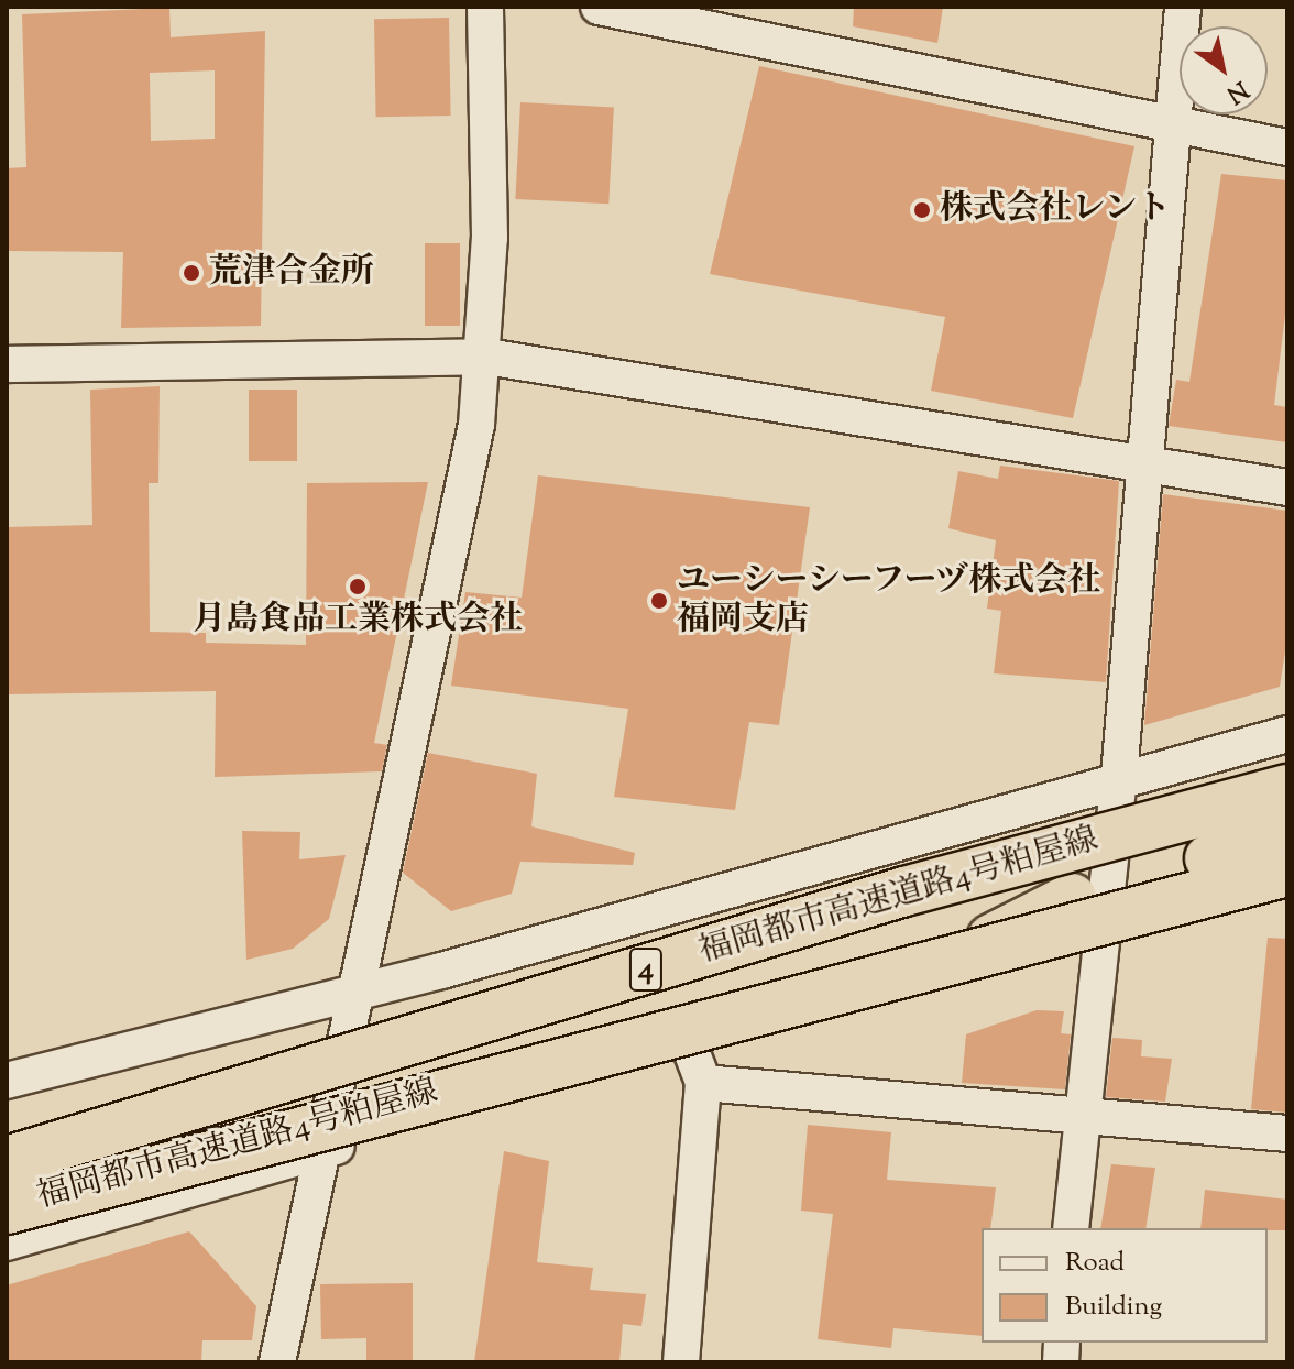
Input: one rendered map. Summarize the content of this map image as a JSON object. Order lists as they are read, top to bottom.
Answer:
{
  "streets": {
    "highway": ["福岡都市高速道路4号粕屋線", "4"]
  },
  "places": [
    "株式会社レント",
    "荒津合金所",
    "月島食品工業株式会社",
    "ユーシーシーフーヅ株式会社 福岡支店"
  ],
  "legend": ["Road", "Building"],
  "north": "bottom right"
}
